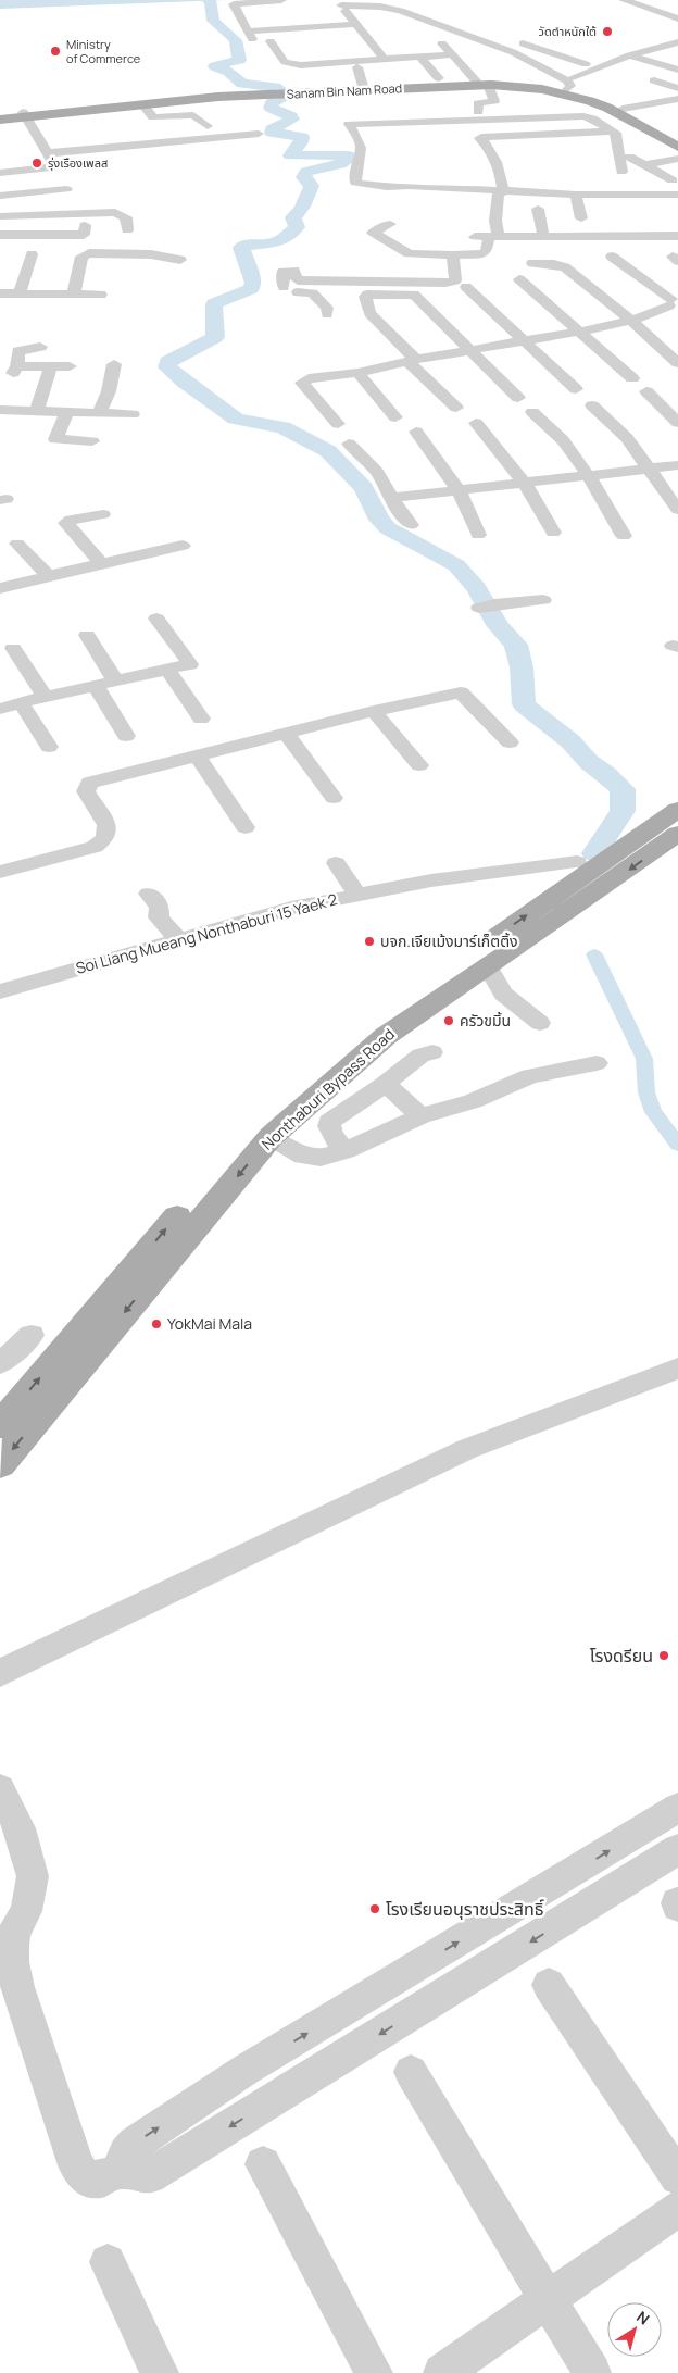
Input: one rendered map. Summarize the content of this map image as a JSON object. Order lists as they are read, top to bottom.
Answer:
{
  "streets": {
    "main road": ["Sanam Bin Nam Road", "Nonthaburi Bypass Road"],
    "street": ["Soi Liang Mueang Nonthaburi 15 Yaek 2"]
  },
  "places": [
    "วัดตำหนักใต้",
    "Ministry of Commerce",
    "รุ่งเรืองเพลส",
    "บจก.เจียเม้งมาร์เก็ตติ้ง",
    "ครัวขมิ้น",
    "YokMai Mala",
    "โรงดรียน",
    "โรงเรียนอนุราชประสิทธิ์"
  ],
  "north": "top right"
}
